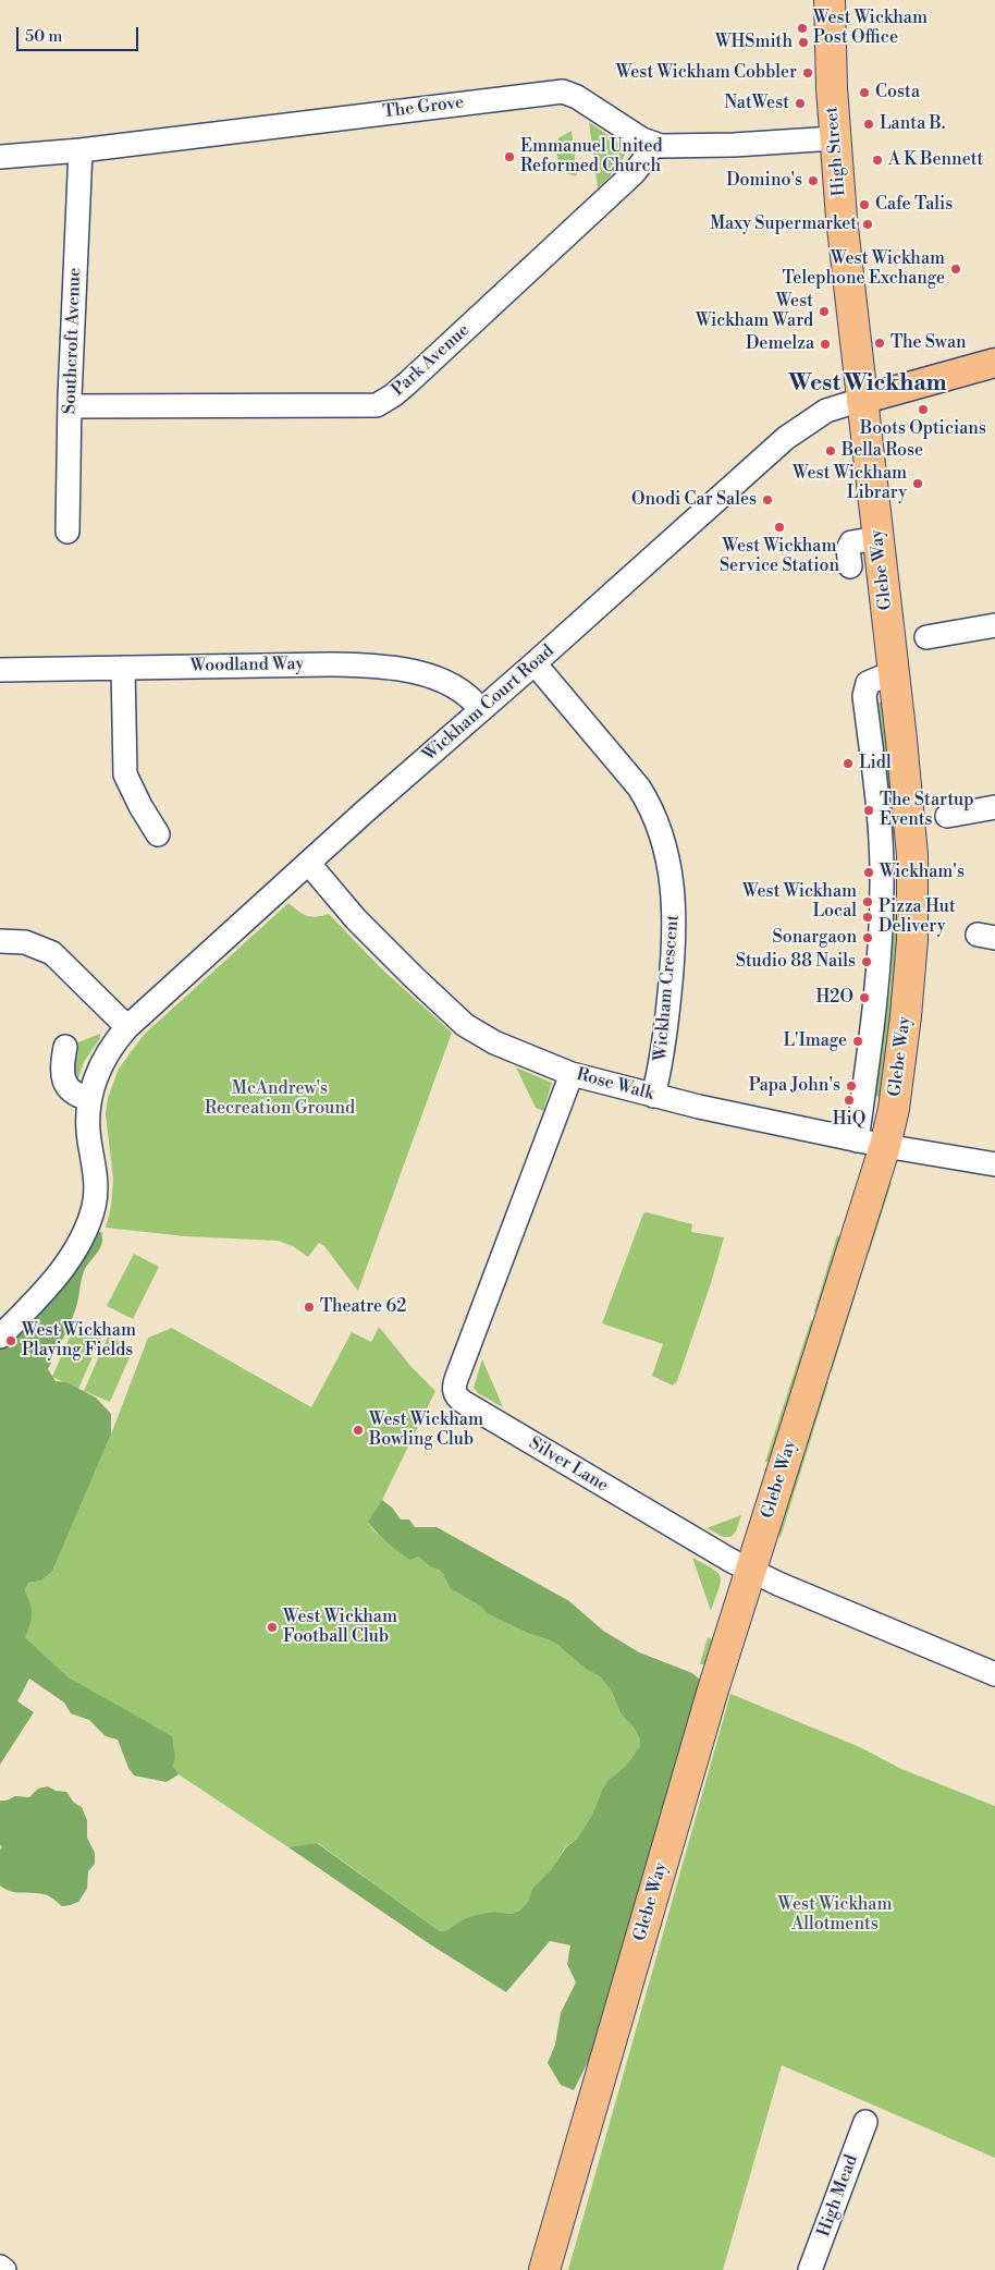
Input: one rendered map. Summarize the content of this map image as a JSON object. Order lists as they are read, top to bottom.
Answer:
{
  "streets": {
    "highway": ["High Street", "Glebe Way"],
    "street": [
      "The Grove",
      "Southcroft Avenue",
      "Park Avenue",
      "Woodland Way",
      "Wickham Court Road",
      "Wickham Crescent",
      "Rose Walk",
      "Silver Lane",
      "High Mead"
    ]
  },
  "crossings": [
    ["The Grove", "High Street"],
    ["The Grove", "Southcroft Avenue"],
    ["The Grove", "Park Avenue"],
    ["High Street", "Glebe Way"],
    ["High Street", "Wickham Court Road"],
    ["Southcroft Avenue", "Park Avenue"],
    ["Glebe Way", "Wickham Court Road"],
    ["Glebe Way", "Rose Walk"],
    ["Glebe Way", "Silver Lane"],
    ["Woodland Way", "Wickham Court Road"],
    ["Wickham Court Road", "Wickham Crescent"],
    ["Wickham Court Road", "Rose Walk"],
    ["Wickham Crescent", "Rose Walk"],
    ["Rose Walk", "Silver Lane"]
  ],
  "districts": ["West Wickham"],
  "parks": ["McAndrew's Recreation Ground", "West Wickham Allotments"],
  "places": [
    "West Wickham Post Office",
    "WHSmith",
    "West Wickham Cobbler",
    "Costa",
    "NatWest",
    "Lanta B.",
    "Emmanuel United Reformed Church",
    "A K Bennett",
    "Domino's",
    "Cafe Talis",
    "Maxy Supermarket",
    "West Wickham Telephone Exchange",
    "West Wickham Ward",
    "The Swan",
    "Demelza",
    "Boots Opticians",
    "Bella Rose",
    "West Wickham Library",
    "Onodi Car Sales",
    "West Wickham Service Station",
    "Lidl",
    "The Startup Events",
    "Wickham's",
    "West Wickham Local",
    "Pizza Hut Delivery",
    "Sonargaon",
    "Studio 88 Nails",
    "H2O",
    "L'Image",
    "Papa John's",
    "HiQ",
    "Theatre 62",
    "West Wickham Playing Fields",
    "West Wickham Bowling Club",
    "West Wickham Football Club"
  ],
  "scale_bar": "50 m"
}
